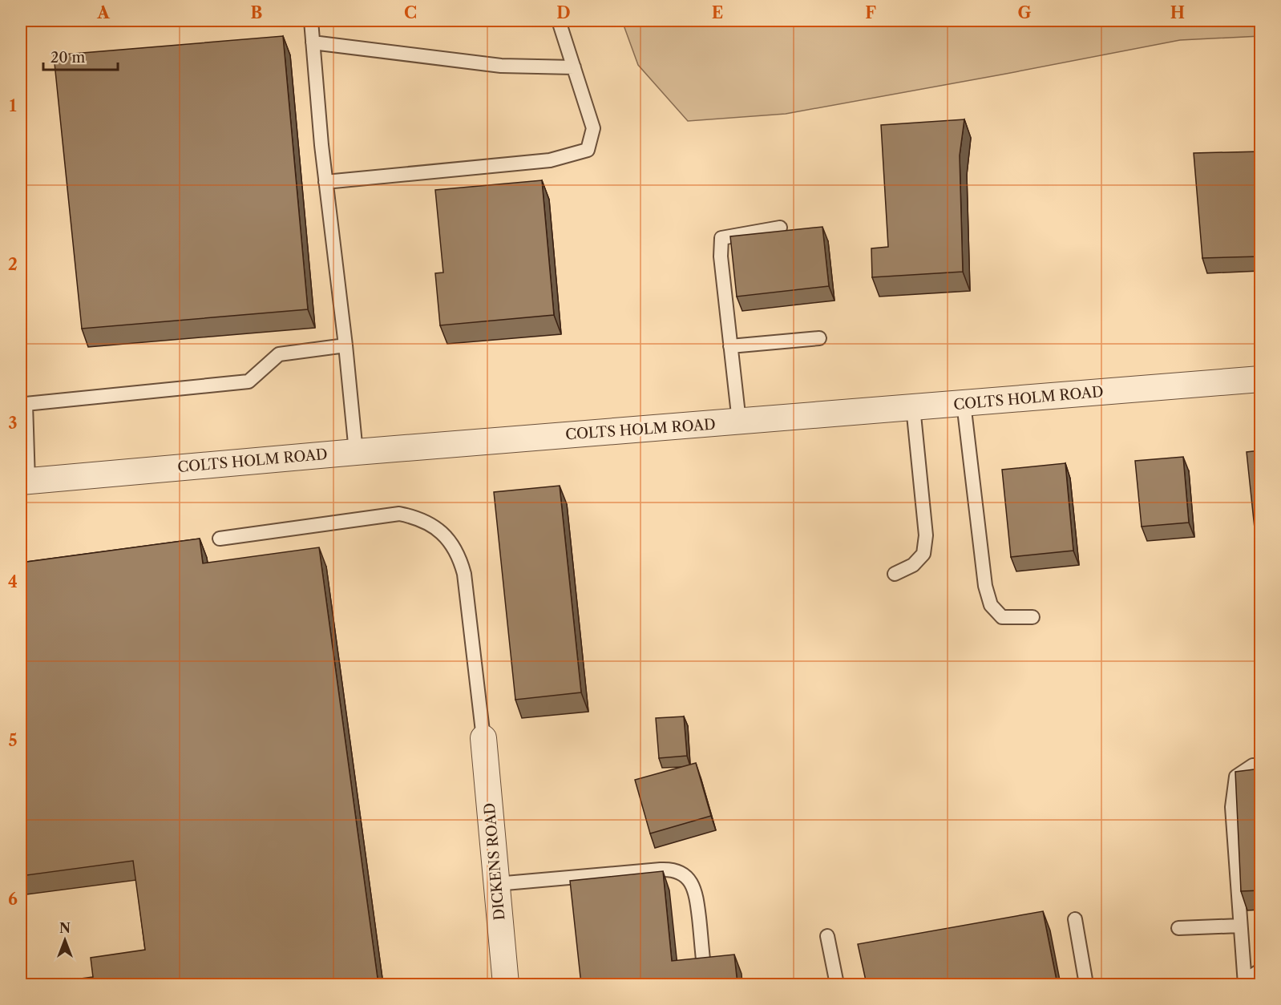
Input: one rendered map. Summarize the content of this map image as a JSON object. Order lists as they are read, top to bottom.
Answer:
{
  "streets": {
    "street": ["COLTS HOLM ROAD", "DICKENS ROAD"]
  },
  "scale_bar": "20 m",
  "north": "top",
  "grid": {
    "columns": [
      "A",
      "B",
      "C",
      "D",
      "E",
      "F",
      "G",
      "H"
    ],
    "rows": [
      "1",
      "2",
      "3",
      "4",
      "5",
      "6"
    ]
  }
}
